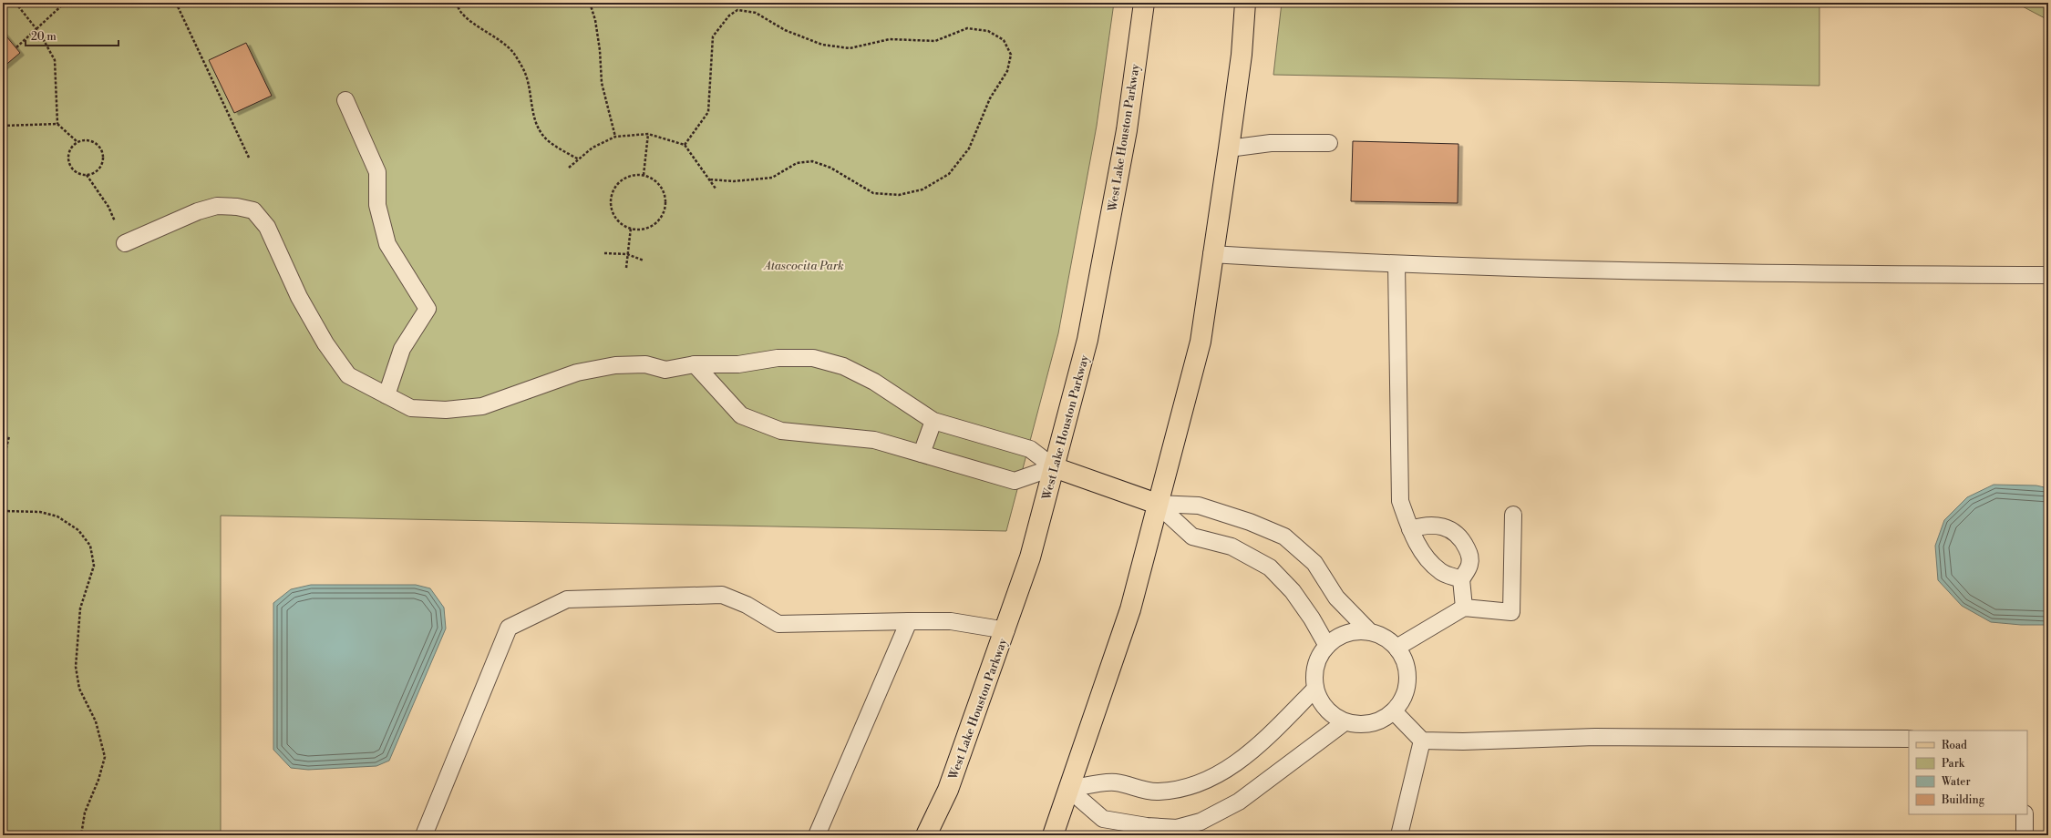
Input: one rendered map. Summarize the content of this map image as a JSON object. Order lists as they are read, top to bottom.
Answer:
{
  "streets": {
    "main road": ["West Lake Houston Parkway"]
  },
  "parks": ["Atascocita Park"],
  "legend": [
    "Road",
    "Park",
    "Water",
    "Building"
  ],
  "scale_bar": "20 m"
}
